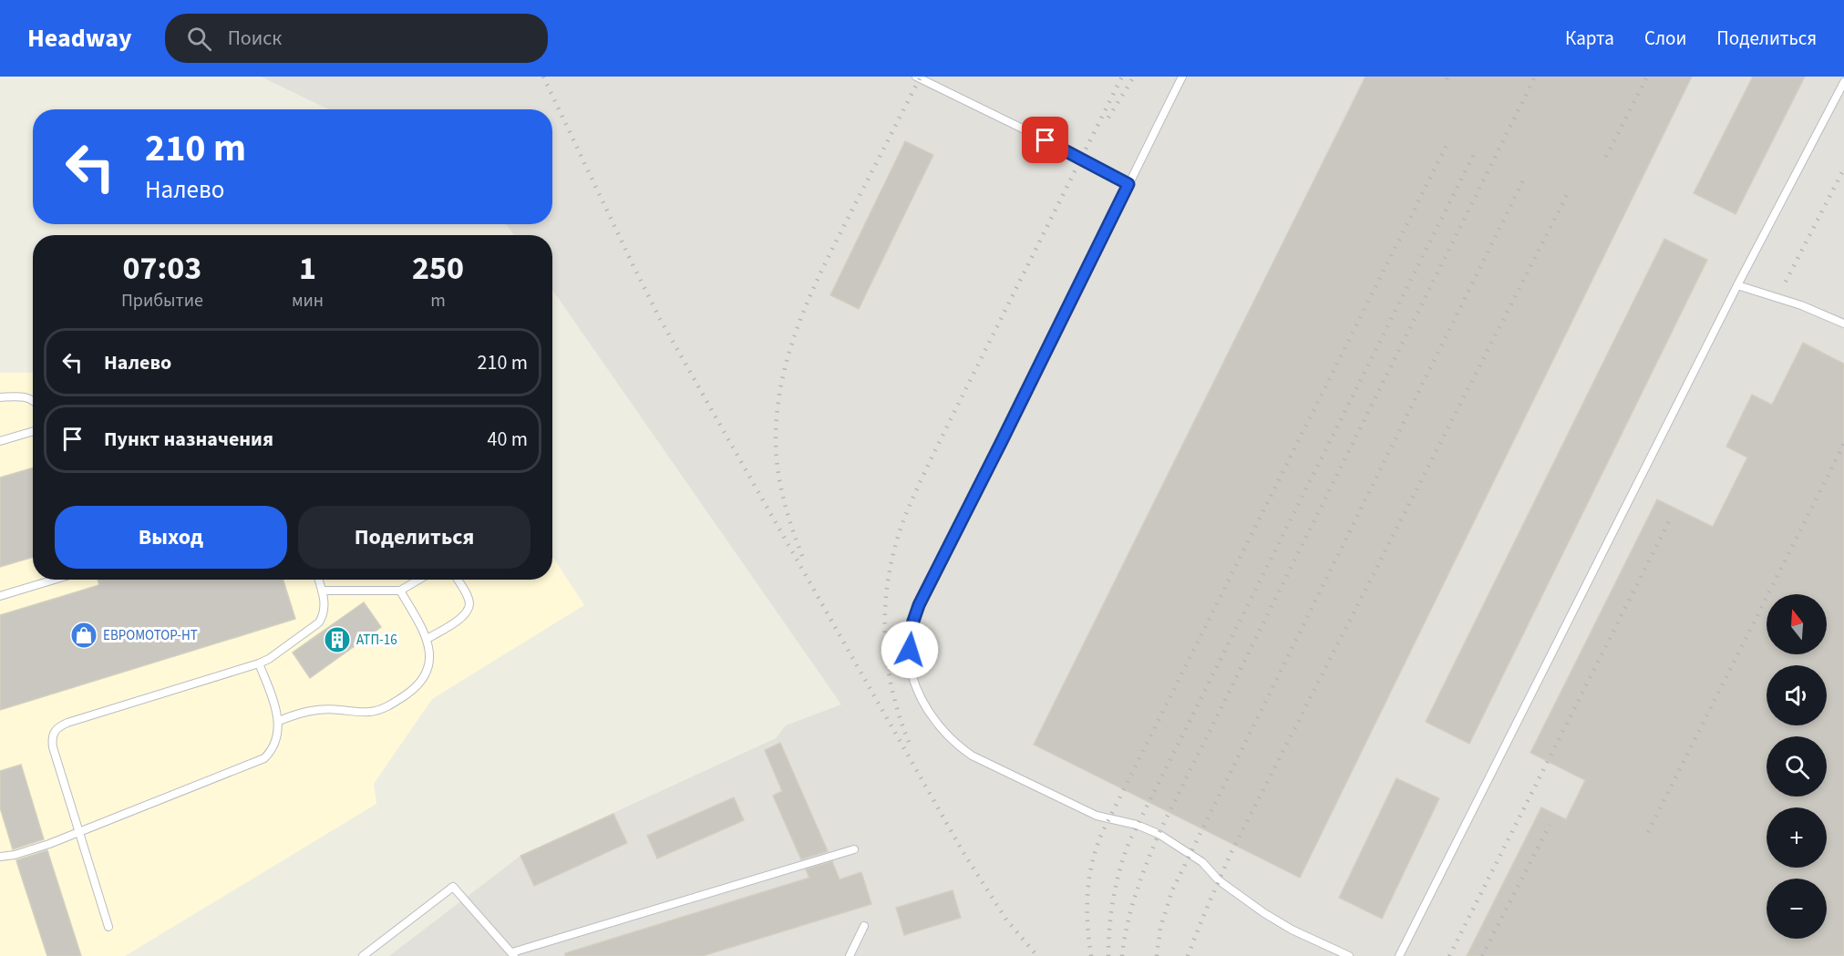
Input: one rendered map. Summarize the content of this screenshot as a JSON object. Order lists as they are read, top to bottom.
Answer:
{
  "places": {
    "shop": ["ЕВРОМОТОР-НТ"],
    "building": ["АТП-16"]
  },
  "north": "top",
  "page": {
    "header": "Headway",
    "search": "Поиск",
    "nav": ["Карта", "Слои", "Поделиться"],
    "turn": ["210 m", "Налево"],
    "eta": [
      "07:03",
      "Прибытие",
      "1",
      "мин",
      "250",
      "m"
    ],
    "list": [
      {
        "name": "Налево",
        "value": "210 m"
      },
      {
        "name": "Пункт назначения",
        "value": "40 m"
      }
    ],
    "buttons": ["Выход", "Поделиться"],
    "map_buttons": ["+", "−"]
  }
}
